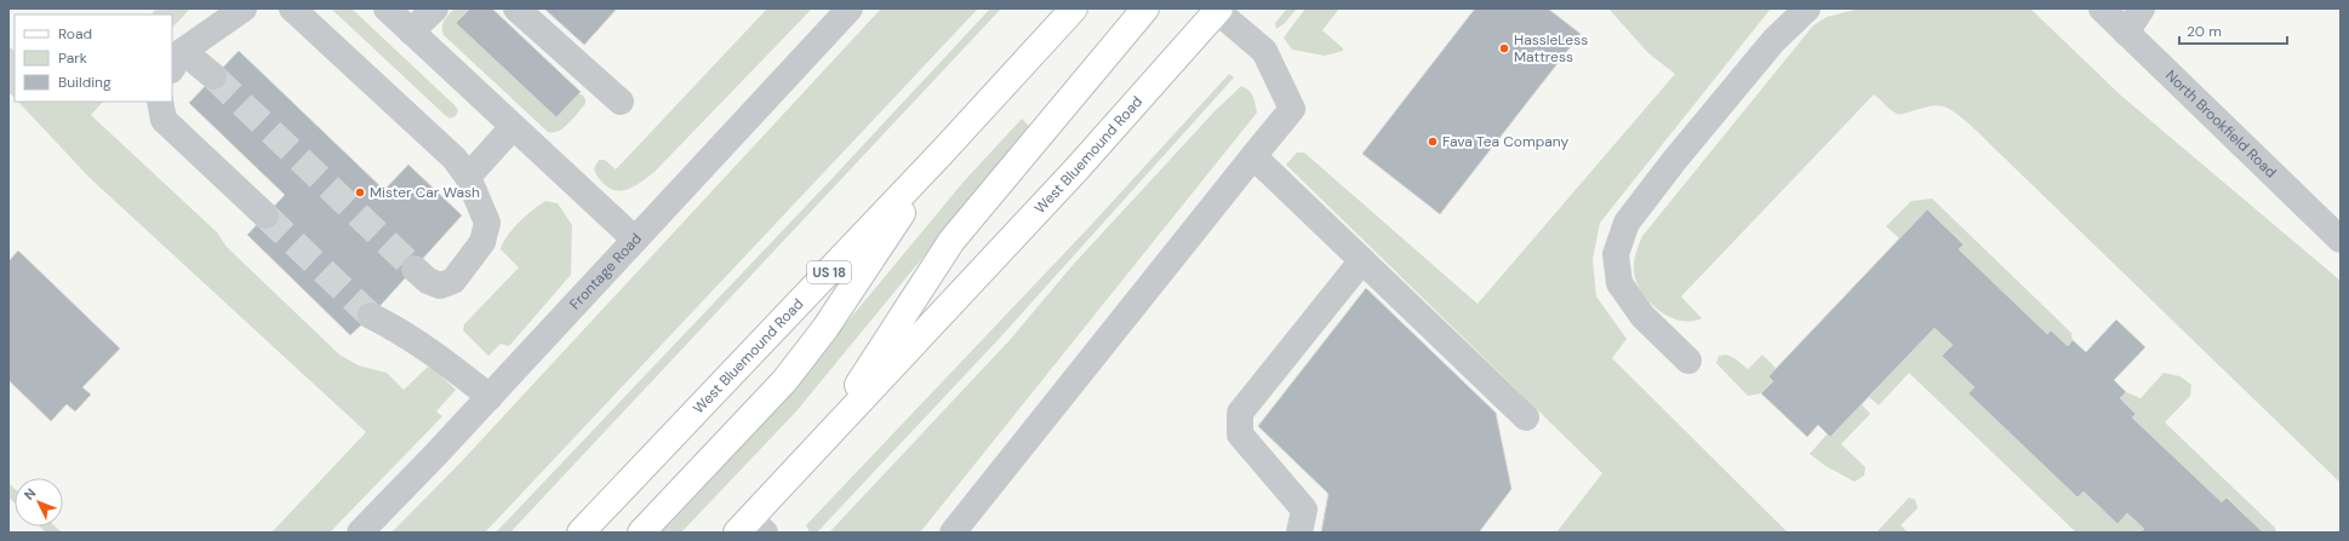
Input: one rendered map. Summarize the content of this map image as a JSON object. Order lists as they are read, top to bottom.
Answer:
{
  "streets": {
    "main road": ["West Bluemound Road", "US 18"],
    "street": ["North Brookfield Road", "Frontage Road"]
  },
  "places": ["HassleLess Mattress", "Fava Tea Company", "Mister Car Wash"],
  "legend": ["Road", "Park", "Building"],
  "scale_bar": "20 m",
  "north": "top left"
}
